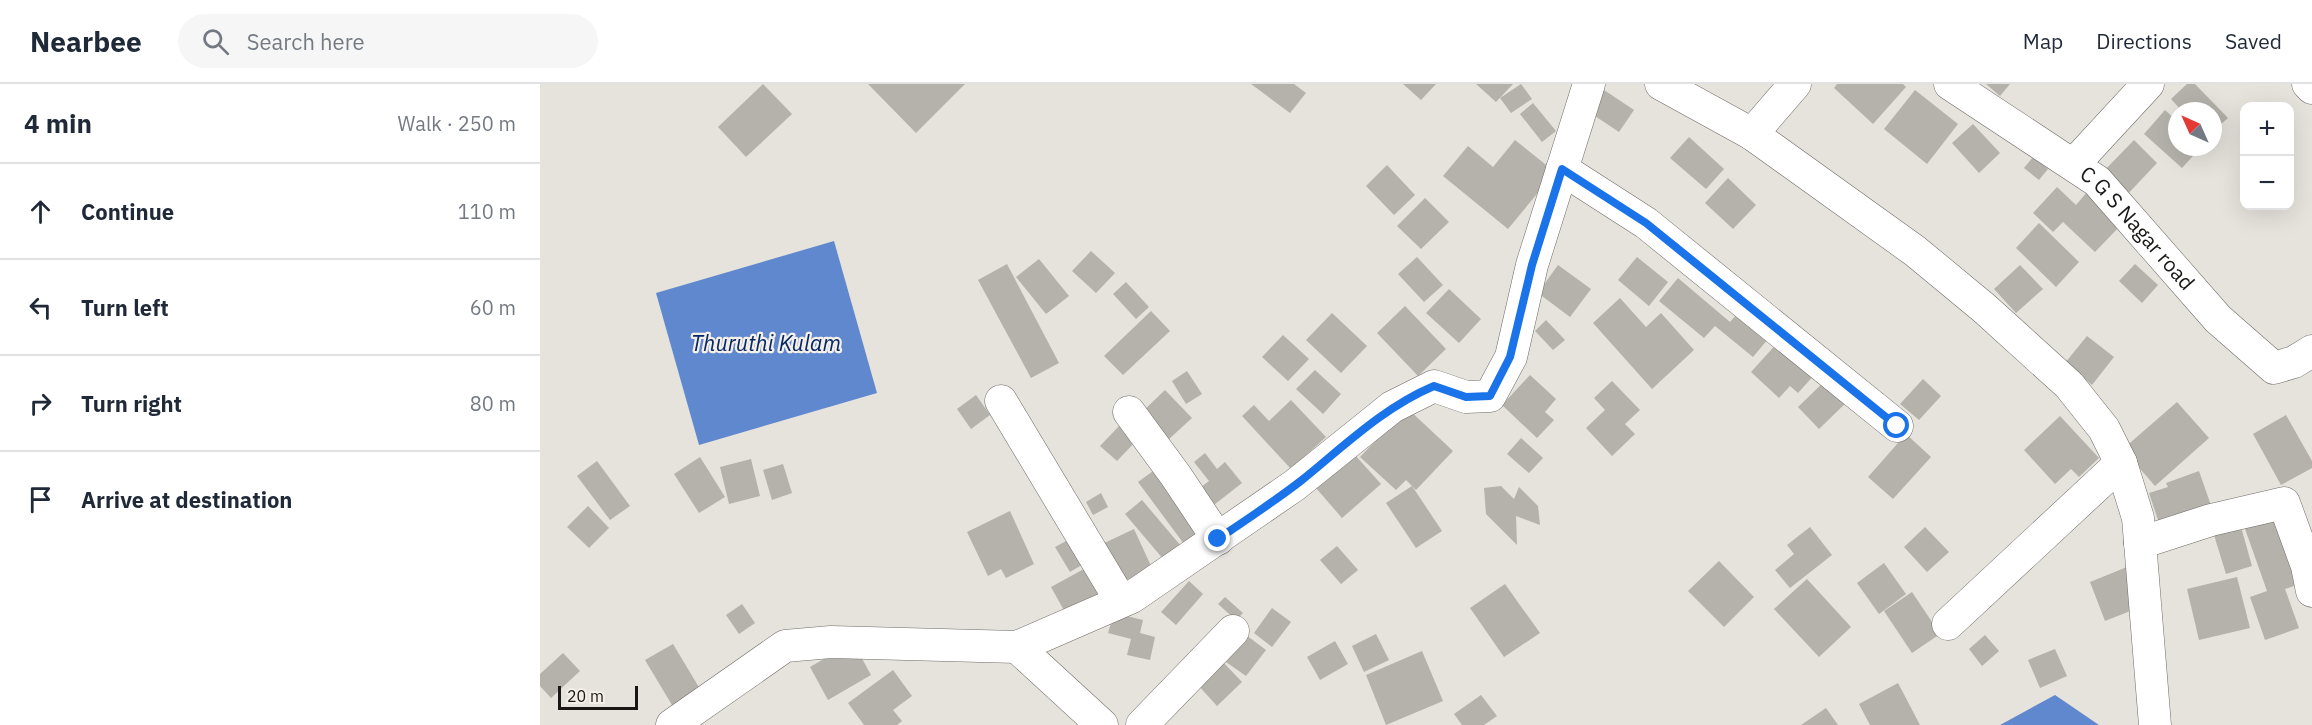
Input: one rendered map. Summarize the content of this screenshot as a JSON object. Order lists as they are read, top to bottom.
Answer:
{
  "streets": {
    "street": ["C G S Nagar road"]
  },
  "water": ["Thuruthi Kulam"],
  "scale_bar": "20 m",
  "north": "top left",
  "page": {
    "header": "Nearbee",
    "search": "Search here",
    "nav": ["Map", "Directions", "Saved"],
    "heading": ["4 min", "Walk · 250 m"],
    "map_buttons": ["+", "−"],
    "list": [
      ["Continue", "110 m"],
      ["Turn left", "60 m"],
      ["Turn right", "80 m"],
      "Arrive at destination"
    ],
    "scale": "20 m"
  }
}
